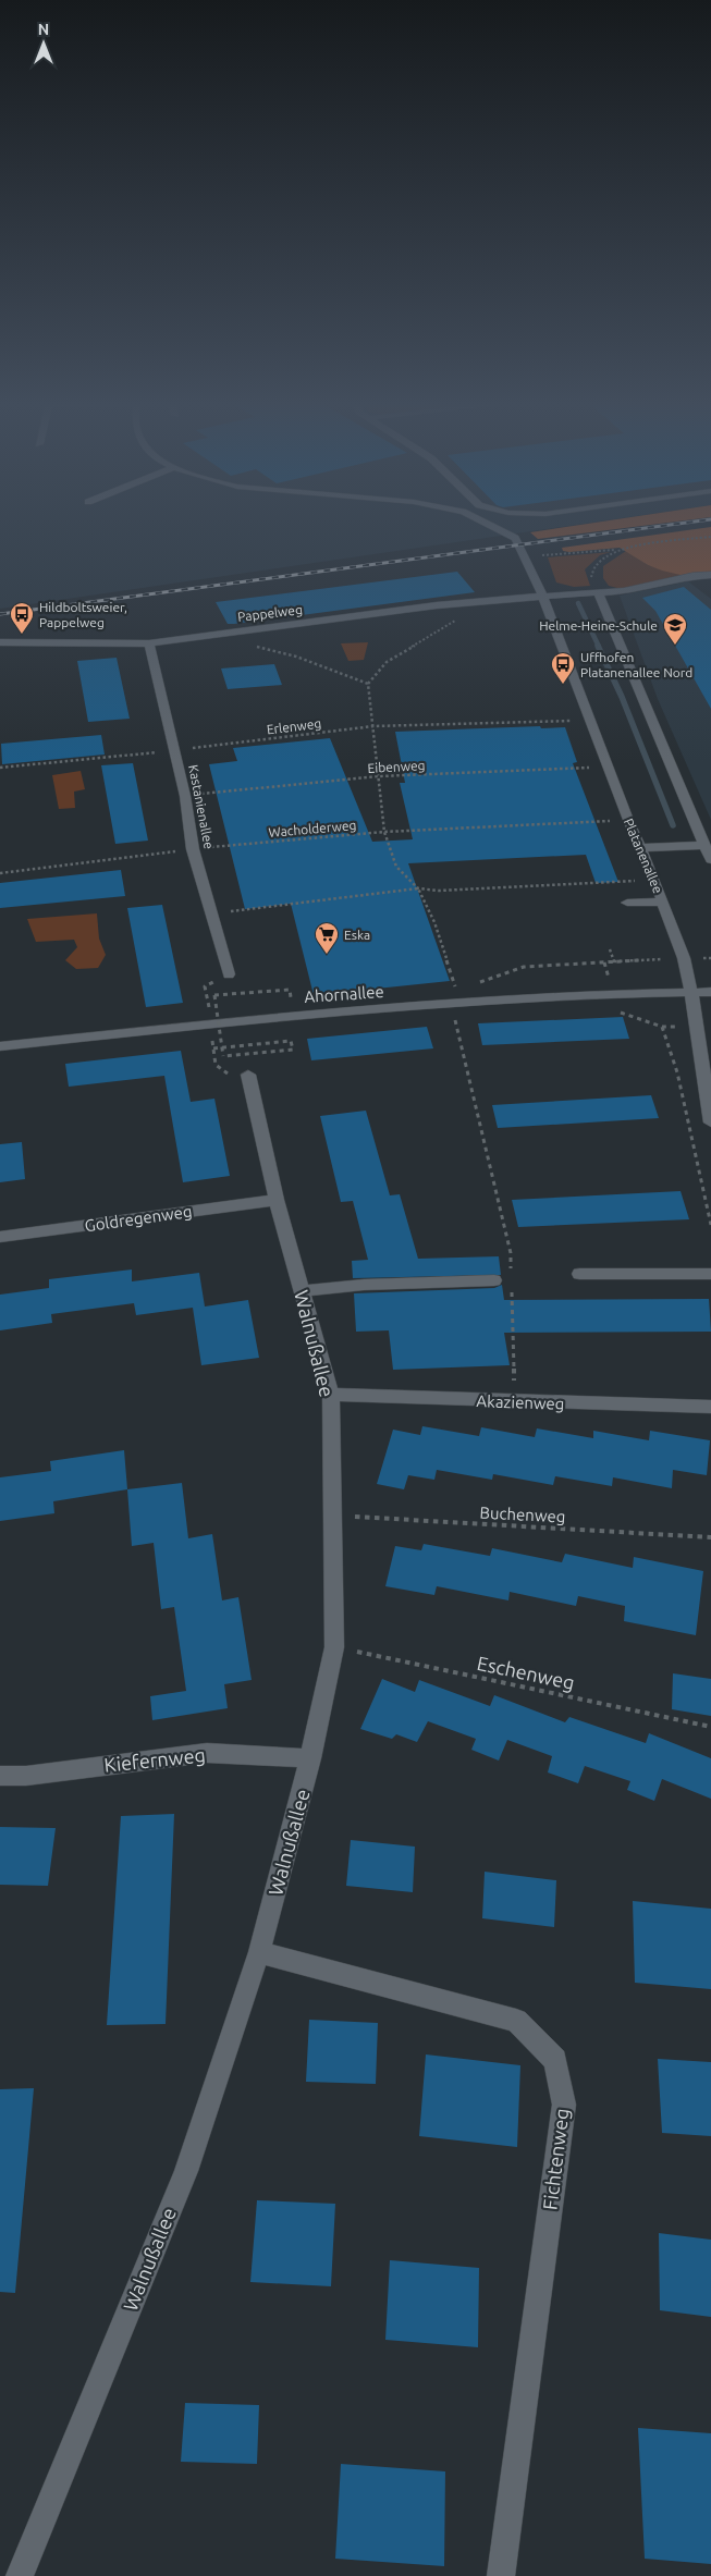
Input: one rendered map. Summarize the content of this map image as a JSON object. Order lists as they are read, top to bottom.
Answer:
{
  "streets": {
    "street": [
      "Pappelweg",
      "Kastanienallee",
      "Platanenallee",
      "Ahornallee",
      "Goldregenweg",
      "Walnußallee",
      "Akazienweg",
      "Kiefernweg",
      "Fichtenweg"
    ],
    "path": [
      "Erlenweg",
      "Eibenweg",
      "Wacholderweg",
      "Buchenweg",
      "Eschenweg"
    ]
  },
  "crossings": [
    ["Pappelweg", "Kastanienallee"],
    ["Pappelweg", "Platanenallee"],
    ["Erlenweg", "Kastanienallee"],
    ["Erlenweg", "Platanenallee"],
    ["Eibenweg", "Kastanienallee"],
    ["Eibenweg", "Platanenallee"],
    ["Kastanienallee", "Wacholderweg"],
    ["Wacholderweg", "Platanenallee"],
    ["Platanenallee", "Ahornallee"],
    ["Goldregenweg", "Walnußallee"],
    ["Walnußallee", "Akazienweg"],
    ["Walnußallee", "Buchenweg"],
    ["Walnußallee", "Eschenweg"],
    ["Walnußallee", "Kiefernweg"],
    ["Walnußallee", "Fichtenweg"]
  ],
  "places": {
    "bus stop": ["Hildboltsweier, Pappelweg", "Uffhofen Platanenallee Nord"],
    "school or university": ["Helme-Heine-Schule"],
    "supermarket": ["Eska"]
  },
  "north": "top"
}
